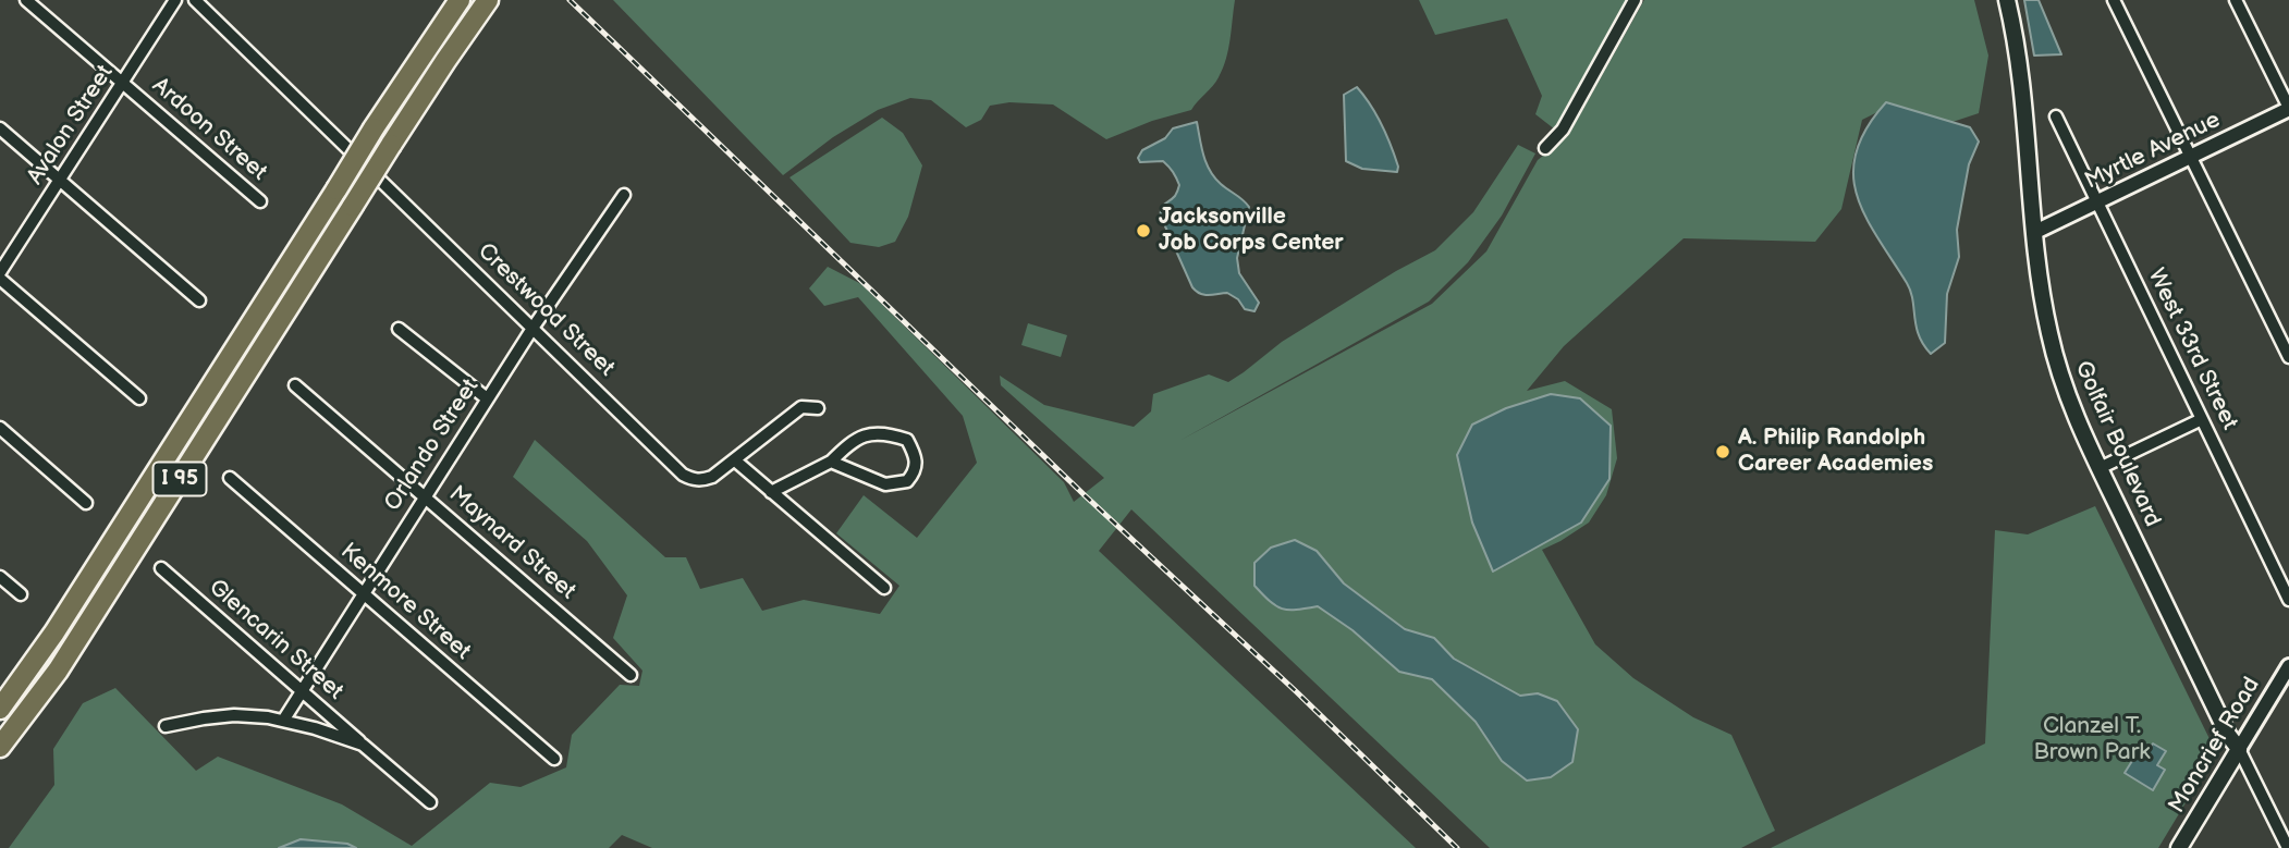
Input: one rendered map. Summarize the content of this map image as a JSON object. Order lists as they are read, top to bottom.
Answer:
{
  "streets": {
    "highway": ["I 95"],
    "main road": ["Golfair Boulevard", "Moncrief Road"],
    "street": [
      "Avalon Street",
      "Ardoon Street",
      "Myrtle Avenue",
      "Crestwood Street",
      "West 33rd Street",
      "Orlando Street",
      "Maynard Street",
      "Kenmore Street",
      "Glencarin Street"
    ]
  },
  "crossings": [
    ["Avalon Street", "Ardoon Street"],
    ["Myrtle Avenue", "West 33rd Street"],
    ["Myrtle Avenue", "Golfair Boulevard"],
    ["Crestwood Street", "Orlando Street"],
    ["Golfair Boulevard", "Moncrief Road"],
    ["Orlando Street", "Maynard Street"],
    ["Orlando Street", "Kenmore Street"],
    ["Orlando Street", "Glencarin Street"]
  ],
  "parks": ["Clanzel T. Brown Park"],
  "places": ["Jacksonville Job Corps Center", "A. Philip Randolph Career Academies"]
}
